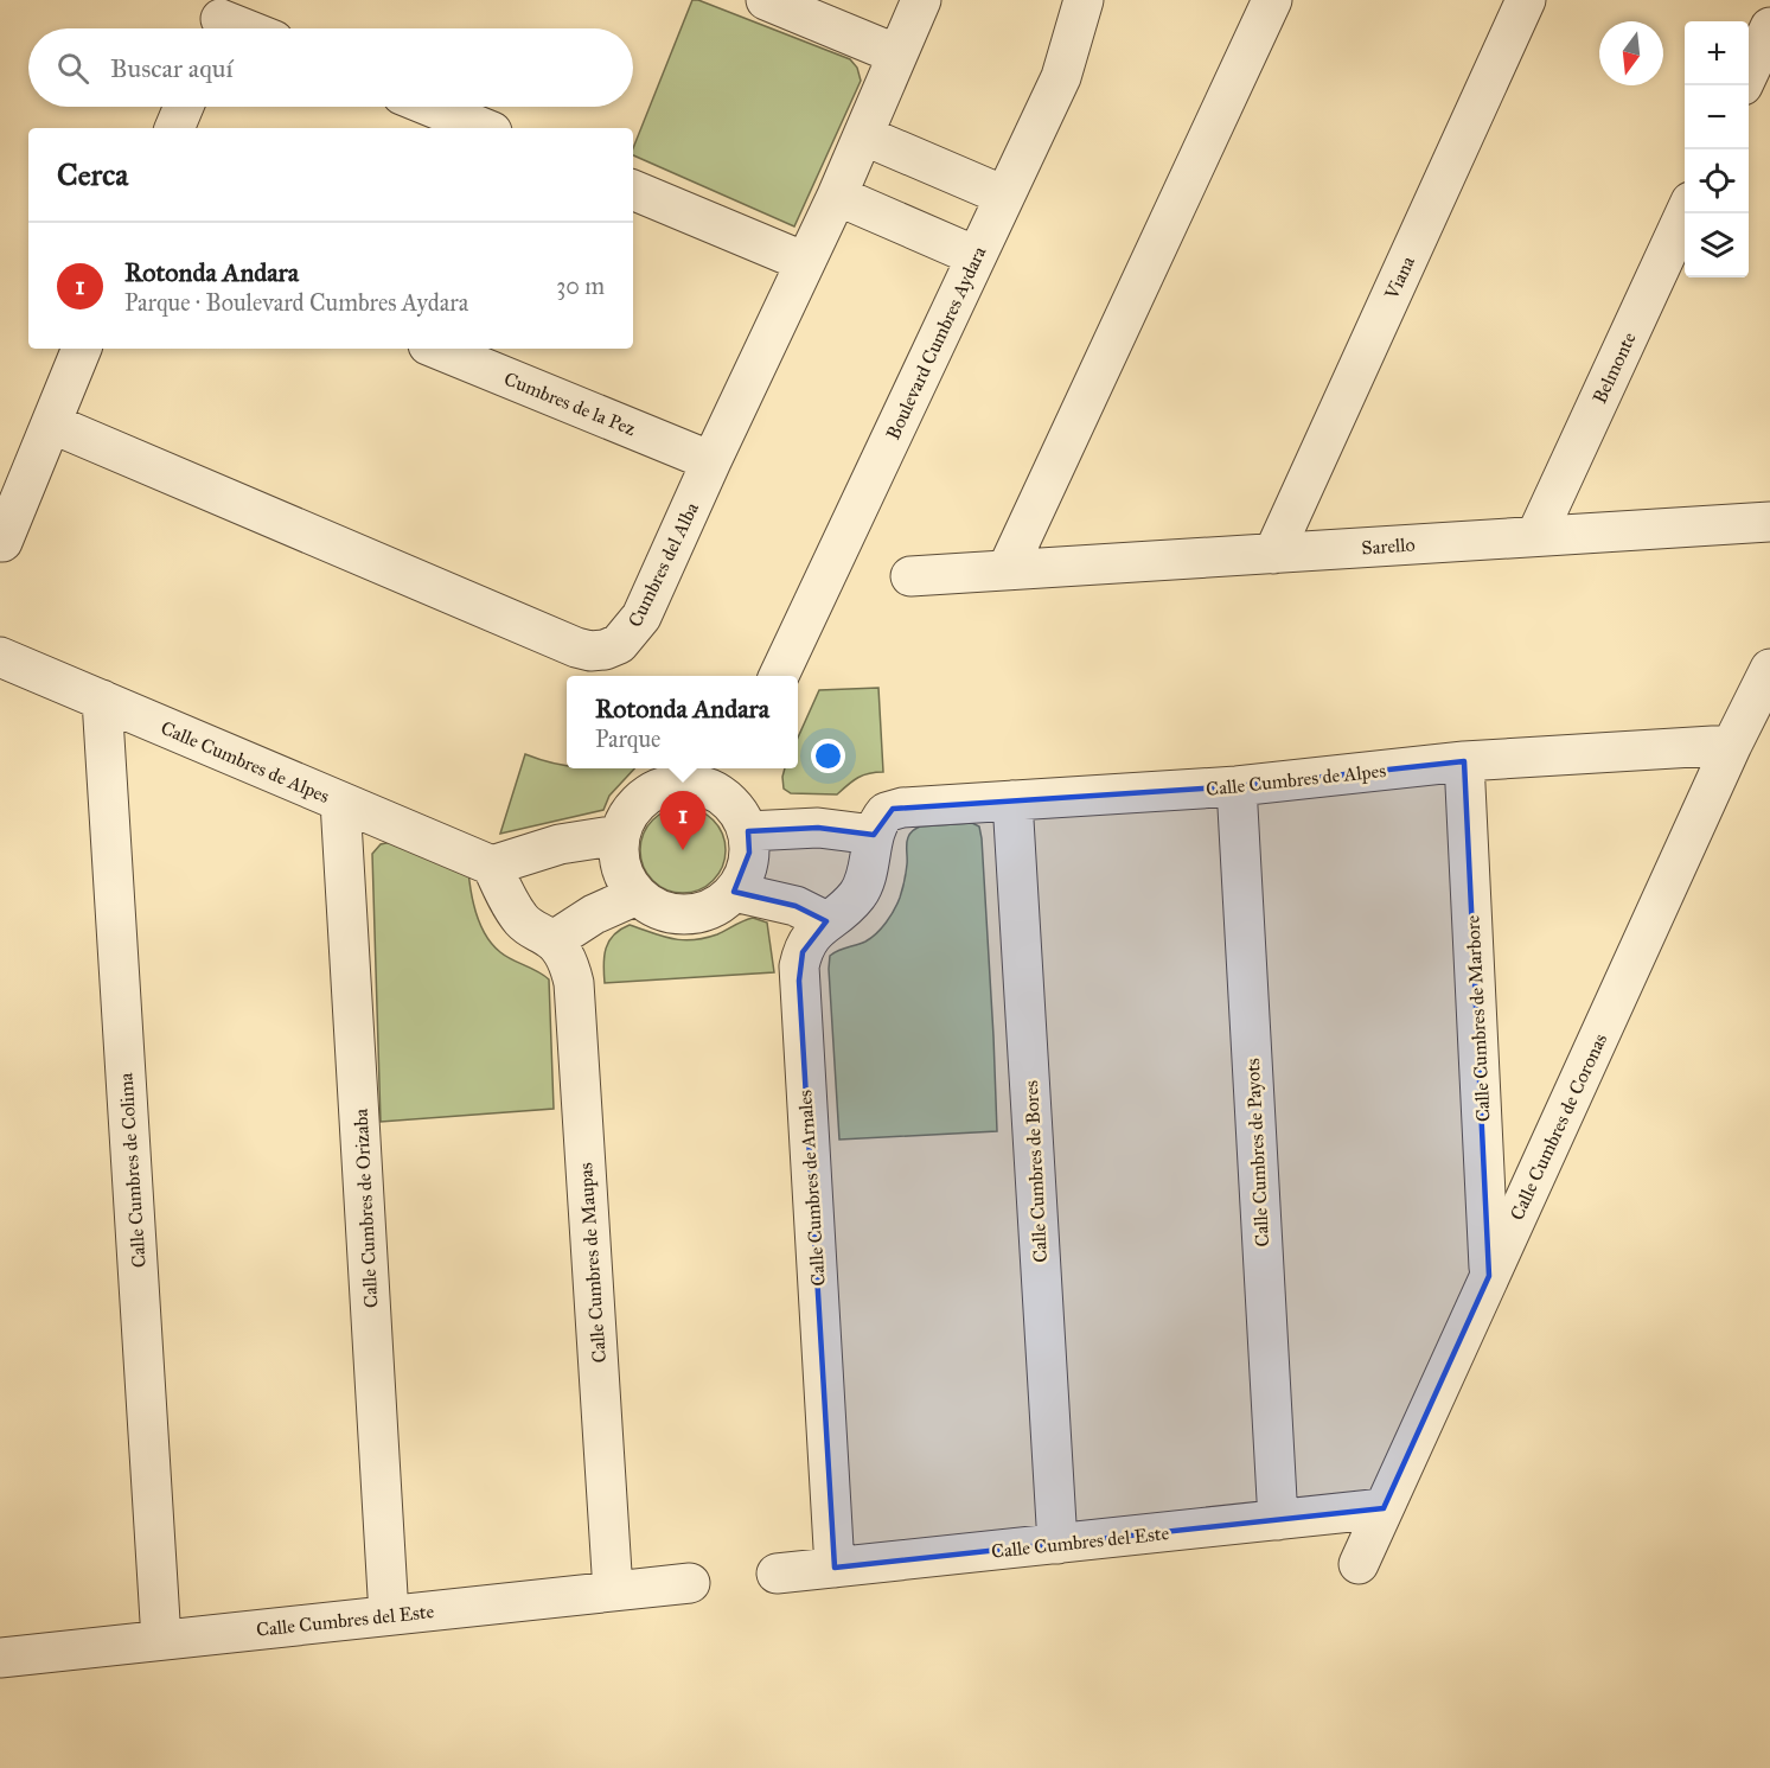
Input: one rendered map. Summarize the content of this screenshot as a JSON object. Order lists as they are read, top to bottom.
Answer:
{
  "streets": {
    "street": [
      "Viana",
      "Boulevard Cumbres Aydara",
      "Belmonte",
      "Cumbres de la Pez",
      "Sarello",
      "Cumbres del Alba",
      "Calle Cumbres de Alpes",
      "Calle Cumbres de Marbore",
      "Calle Cumbres de Coronas",
      "Calle Cumbres de Payots",
      "Calle Cumbres de Colima",
      "Calle Cumbres de Bores",
      "Calle Cumbres de Arnales",
      "Calle Cumbres de Orizaba",
      "Calle Cumbres de Maupas",
      "Calle Cumbres del Este"
    ]
  },
  "crossings": [
    ["Viana", "Sarello"],
    ["Belmonte", "Sarello"],
    ["Cumbres de la Pez", "Cumbres del Alba"],
    ["Calle Cumbres de Alpes", "Calle Cumbres de Marbore"],
    ["Calle Cumbres de Alpes", "Calle Cumbres de Coronas"],
    ["Calle Cumbres de Alpes", "Calle Cumbres de Payots"],
    ["Calle Cumbres de Alpes", "Calle Cumbres de Colima"],
    ["Calle Cumbres de Alpes", "Calle Cumbres de Bores"],
    ["Calle Cumbres de Alpes", "Calle Cumbres de Arnales"],
    ["Calle Cumbres de Alpes", "Calle Cumbres de Orizaba"],
    ["Calle Cumbres de Marbore", "Calle Cumbres de Coronas"],
    ["Calle Cumbres de Coronas", "Calle Cumbres del Este"],
    ["Calle Cumbres de Payots", "Calle Cumbres del Este"],
    ["Calle Cumbres de Colima", "Calle Cumbres del Este"],
    ["Calle Cumbres de Bores", "Calle Cumbres del Este"],
    ["Calle Cumbres de Arnales", "Calle Cumbres del Este"],
    ["Calle Cumbres de Orizaba", "Calle Cumbres del Este"],
    ["Calle Cumbres de Maupas", "Calle Cumbres del Este"]
  ],
  "north": "bottom",
  "page": {
    "map_buttons": ["+", "−"],
    "search": "Buscar aquí",
    "heading": "Cerca",
    "list": [
      {
        "mark": "1",
        "name": "Rotonda Andara",
        "note": "Parque · Boulevard Cumbres Aydara",
        "value": "30 m"
      }
    ],
    "popup": ["Rotonda Andara", "Parque"],
    "pins": "1"
  }
}
